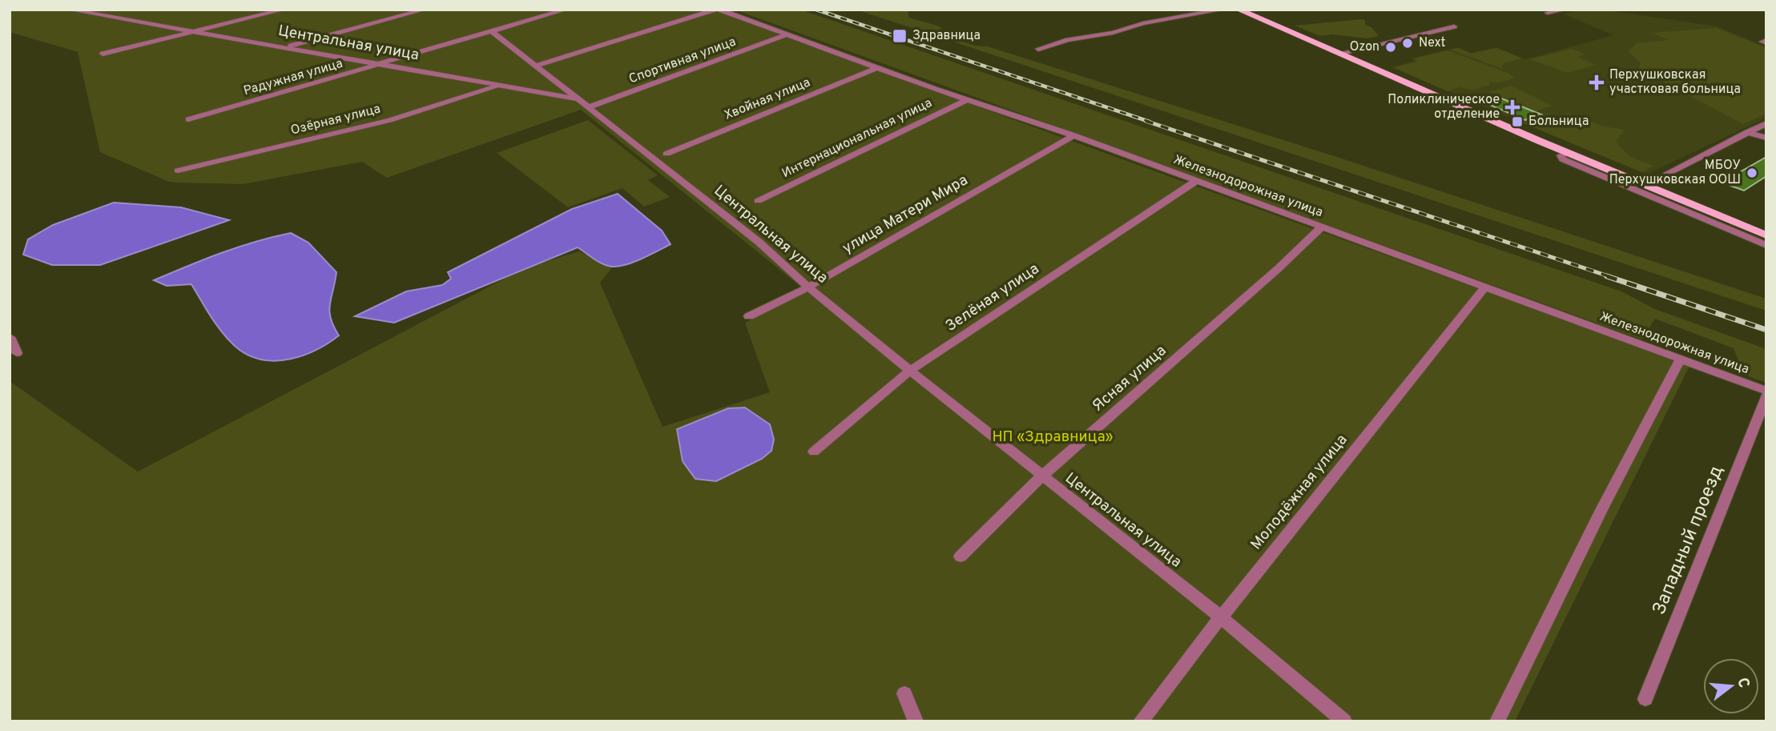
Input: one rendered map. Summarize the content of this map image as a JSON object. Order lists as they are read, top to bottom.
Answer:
{
  "streets": {
    "street": [
      "Центральная улица",
      "Спортивная улица",
      "Радужная улица",
      "Хвойная улица",
      "Озёрная улица",
      "Интернациональная улица",
      "Железнодорожная улица",
      "улица Матери Мира",
      "Зелёная улица",
      "Ясная улица",
      "Молодёжная улица",
      "Западный проезд"
    ]
  },
  "crossings": [
    ["Центральная улица", "Спортивная улица"],
    ["Центральная улица", "Радужная улица"],
    ["Центральная улица", "Озёрная улица"],
    ["Центральная улица", "улица Матери Мира"],
    ["Центральная улица", "Зелёная улица"],
    ["Центральная улица", "Ясная улица"],
    ["Центральная улица", "Молодёжная улица"],
    ["Спортивная улица", "Железнодорожная улица"],
    ["Хвойная улица", "Железнодорожная улица"],
    ["Интернациональная улица", "Железнодорожная улица"],
    ["Железнодорожная улица", "улица Матери Мира"],
    ["Железнодорожная улица", "Зелёная улица"],
    ["Железнодорожная улица", "Ясная улица"],
    ["Железнодорожная улица", "Молодёжная улица"]
  ],
  "parks": ["НП «Здравница»"],
  "places": {
    "transit": ["Здравница", "Больница"],
    "other": ["Next", "Ozon", "МБОУ Перхушковская ООШ"],
    "health": ["Перхушковская участковая больница", "Поликлиническое отделение"]
  },
  "north": "right"
}
